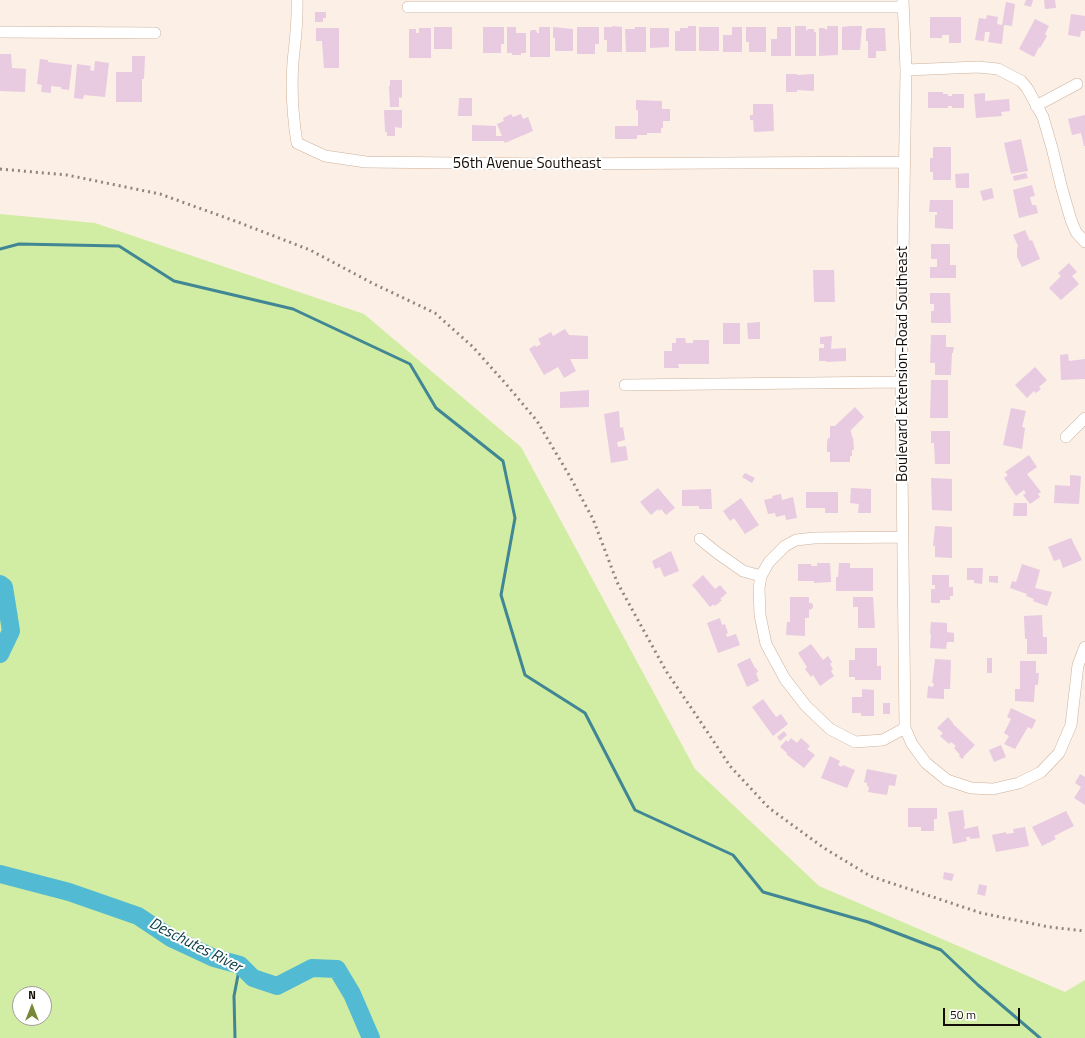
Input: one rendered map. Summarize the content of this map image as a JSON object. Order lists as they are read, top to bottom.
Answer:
{
  "streets": {
    "street": ["56th Avenue Southeast", "Boulevard Extension-Road Southeast"]
  },
  "crossings": [
    ["56th Avenue Southeast", "Boulevard Extension-Road Southeast"]
  ],
  "water": ["Deschutes River"],
  "scale_bar": "50 m",
  "north": "top"
}
